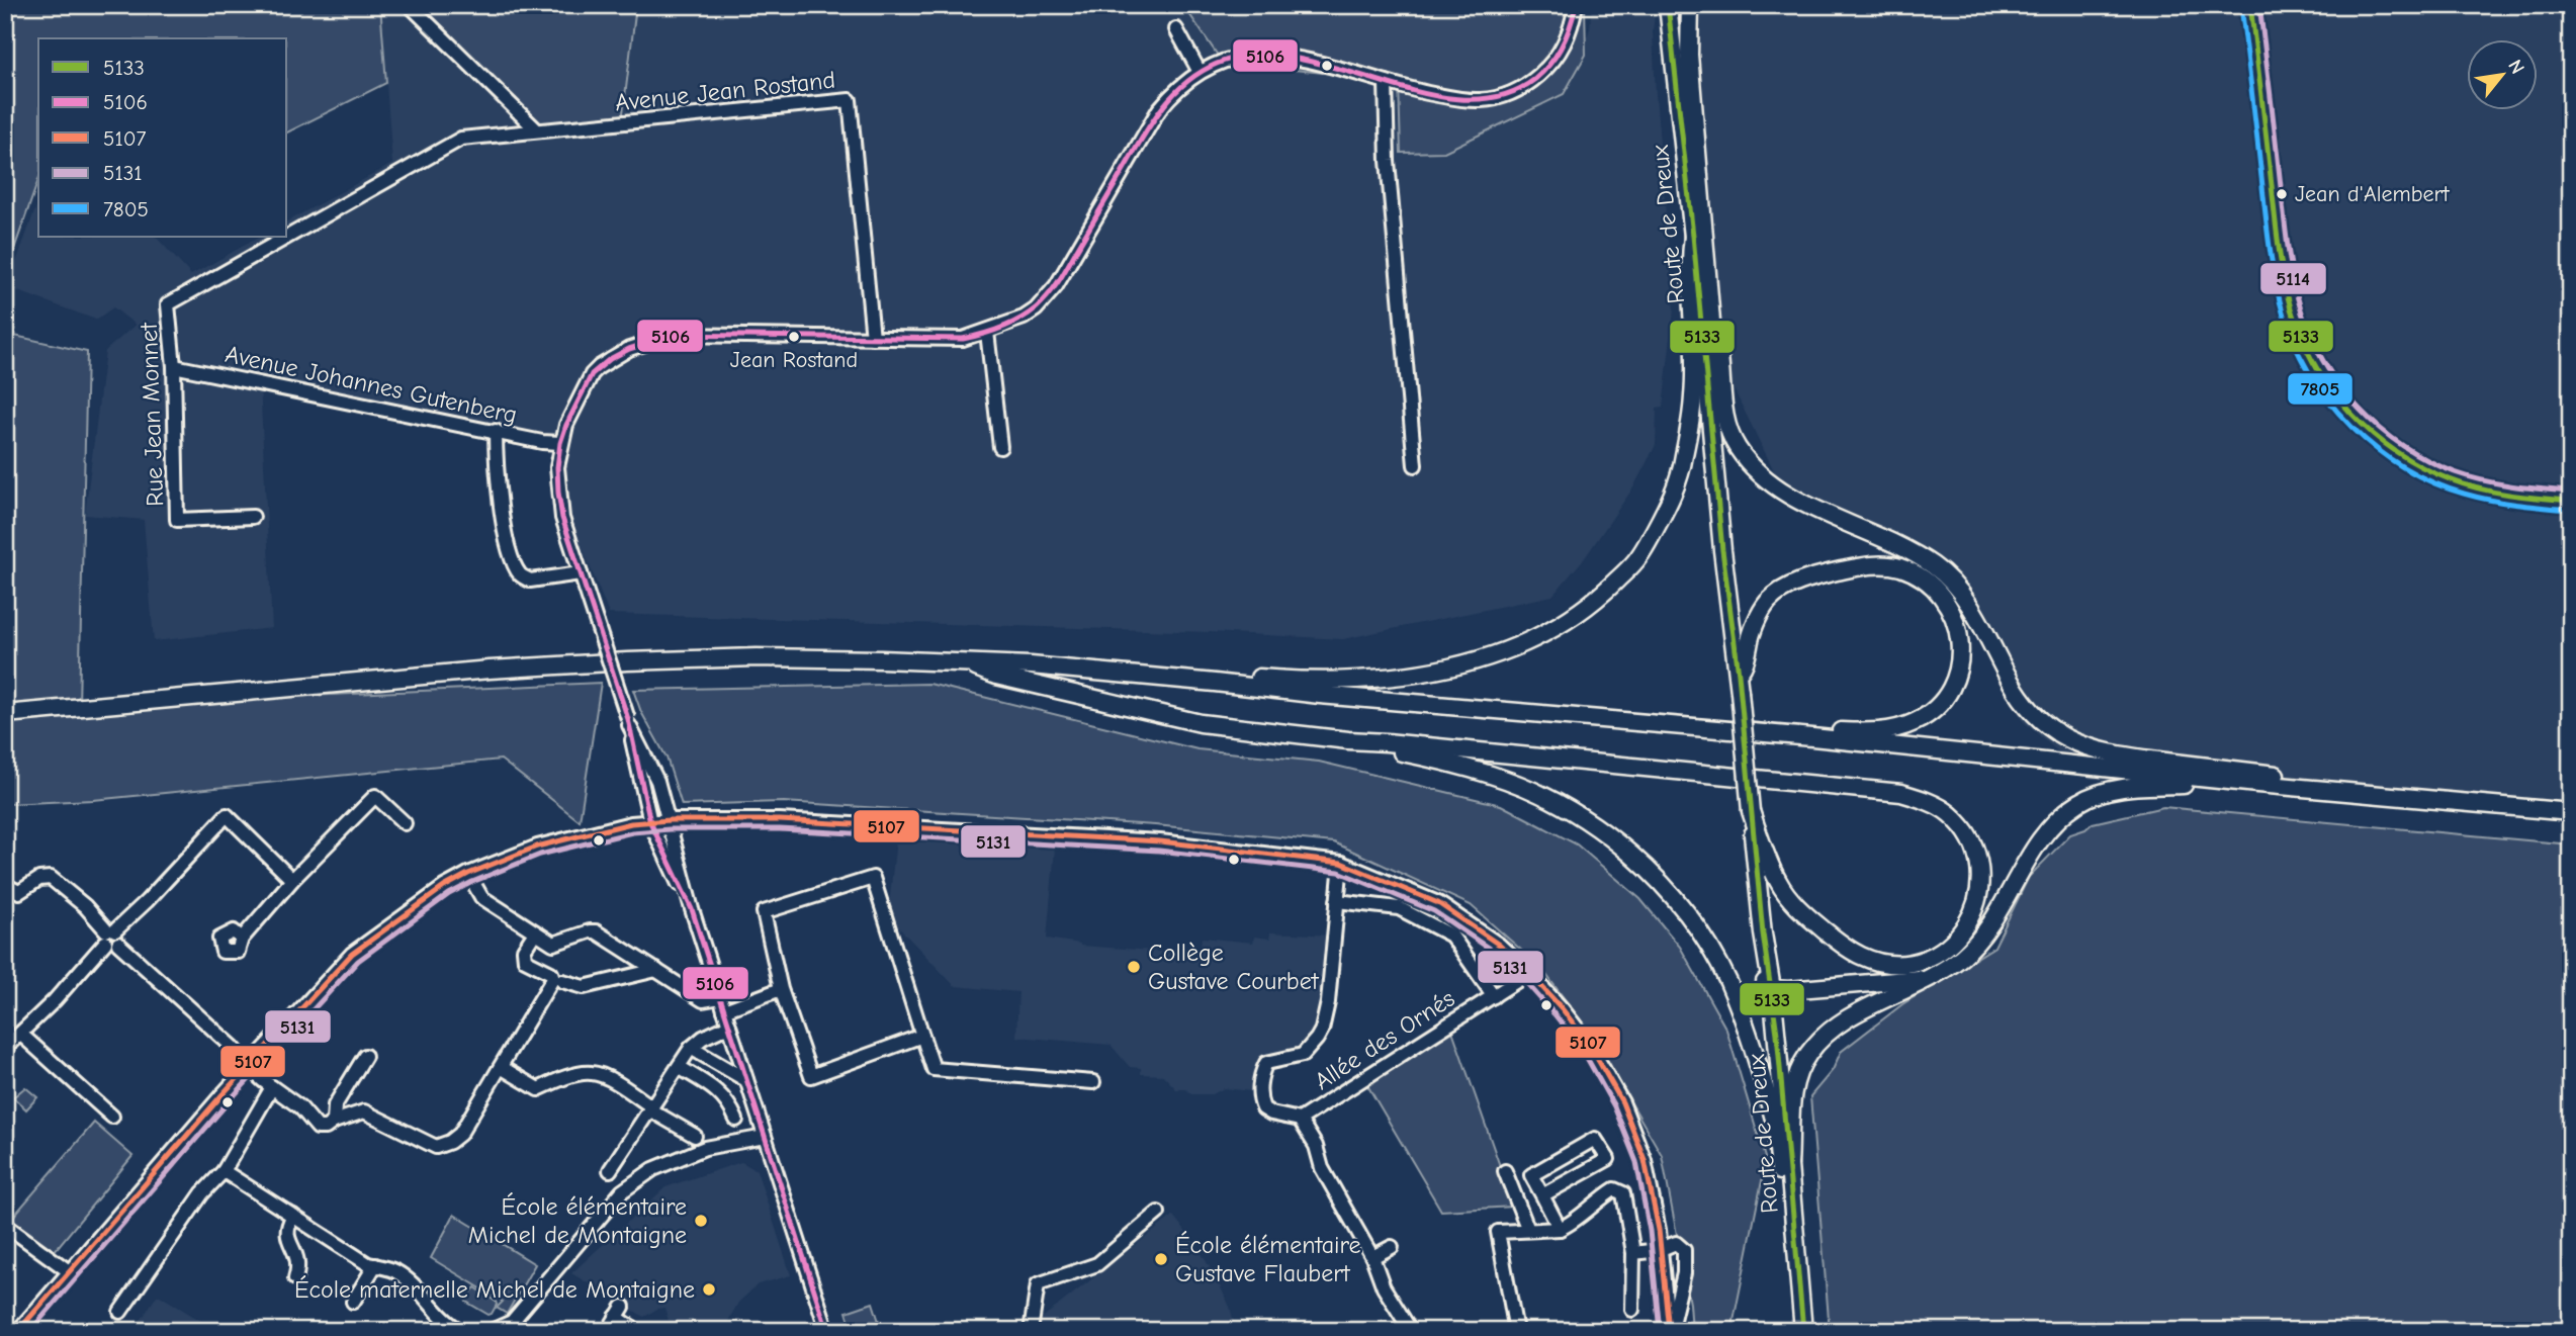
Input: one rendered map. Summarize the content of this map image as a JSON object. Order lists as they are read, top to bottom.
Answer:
{
  "streets": {
    "main road": ["Route de Dreux"],
    "street": [
      "Avenue Jean Rostand",
      "Avenue Johannes Gutenberg",
      "Rue Jean Monnet",
      "Allée des Ornés"
    ]
  },
  "crossings": [
    ["Avenue Jean Rostand", "Rue Jean Monnet"],
    ["Avenue Johannes Gutenberg", "Rue Jean Monnet"]
  ],
  "places": [
    "Jean d'Alembert",
    "Jean Rostand",
    "Collège Gustave Courbet",
    "École élémentaire Michel de Montaigne",
    "École élémentaire Gustave Flaubert",
    "École maternelle Michel de Montaigne"
  ],
  "lines": [
    "transit line 5133",
    "transit line 5106",
    "transit line 5114",
    "transit line 7805",
    "transit line 5107",
    "transit line 5131"
  ],
  "legend": [
    "5133",
    "5106",
    "5107",
    "5131",
    "7805"
  ],
  "north": "top right"
}
